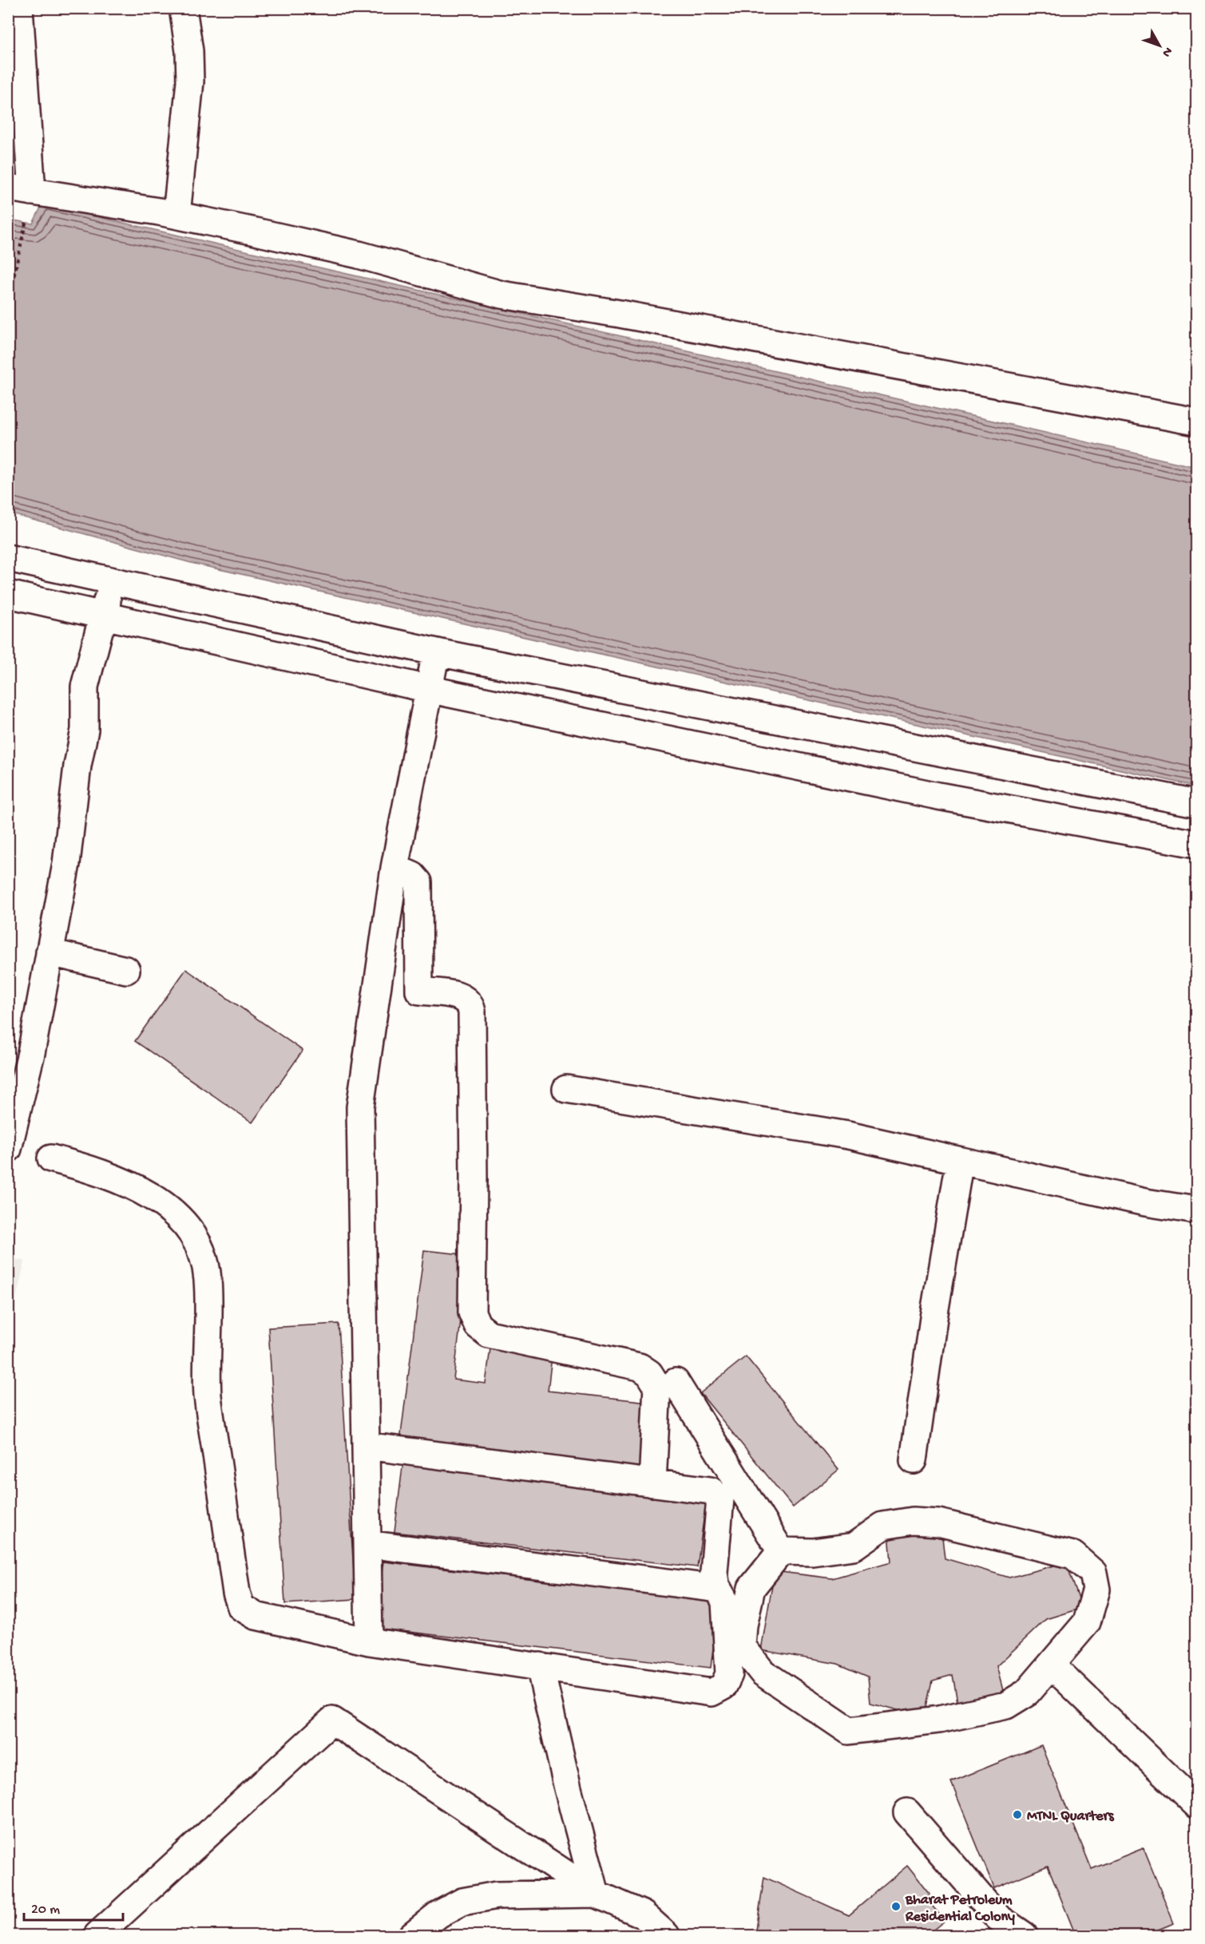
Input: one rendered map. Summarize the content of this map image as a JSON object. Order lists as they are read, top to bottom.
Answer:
{
  "places": ["MTNL Quarters", "Bharat Petroleum Residential Colony"],
  "scale_bar": "20 m",
  "north": "bottom right"
}
